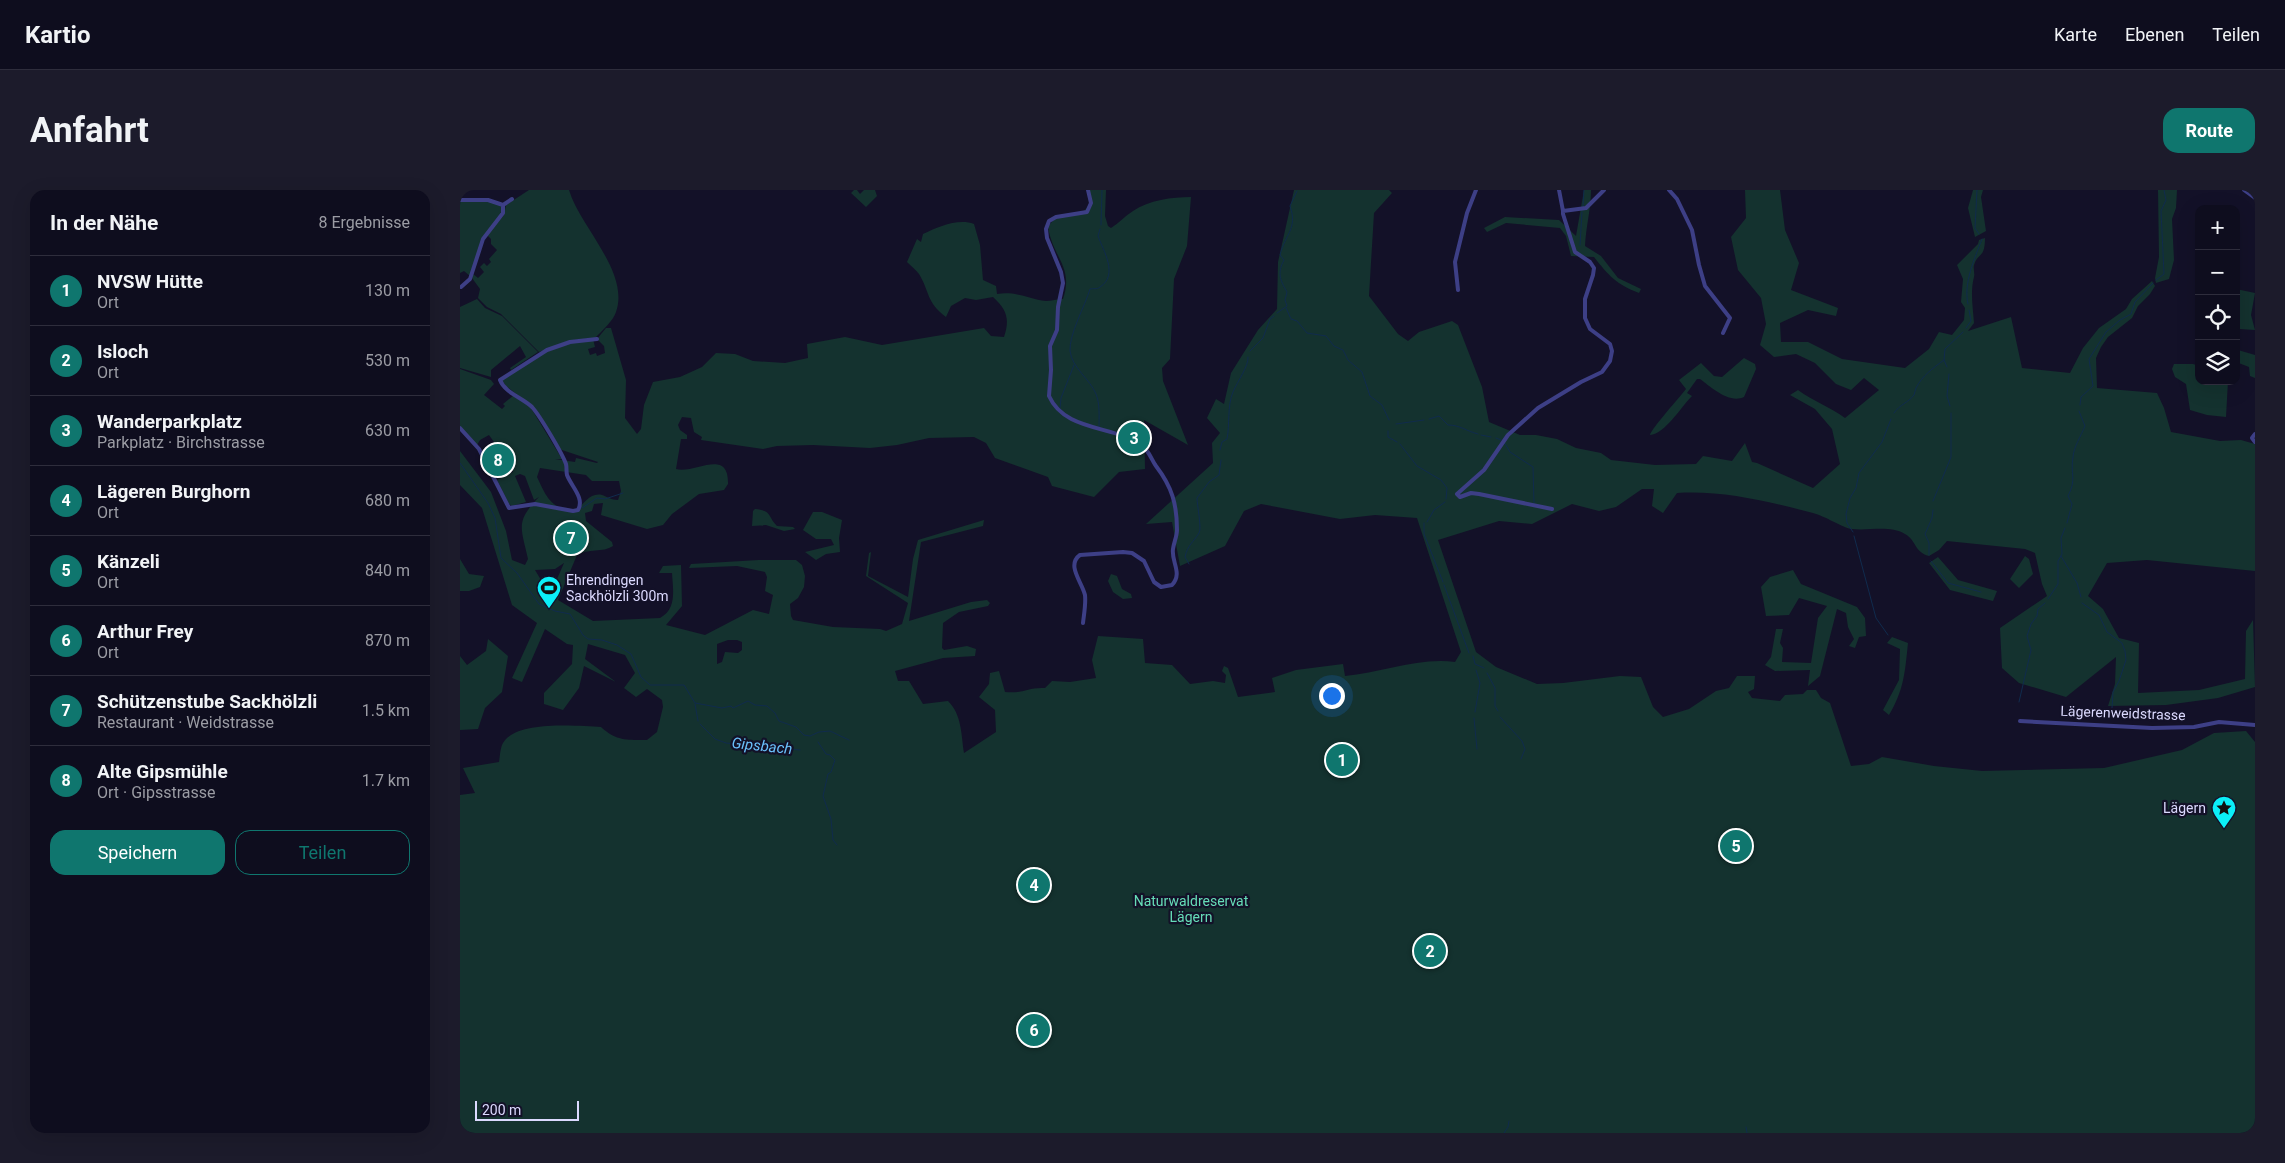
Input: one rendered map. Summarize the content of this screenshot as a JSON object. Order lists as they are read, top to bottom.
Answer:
{
  "streets": {
    "street": ["Lägerenweidstrasse"]
  },
  "water": ["Gipsbach"],
  "parks": ["Naturwaldreservat Lägern"],
  "places": {
    "sports": ["Ehrendingen Sackhölzli 300m"],
    "place": ["Lägern"]
  },
  "scale_bar": "200 m",
  "page": {
    "header": "Kartio",
    "nav": ["Karte", "Ebenen", "Teilen"],
    "buttons": [
      "Route",
      ["Speichern", "Teilen"]
    ],
    "title": "Anfahrt",
    "heading": ["In der Nähe", "8 Ergebnisse"],
    "map_buttons": ["+", "−"],
    "list": [
      {
        "mark": "1",
        "name": "NVSW Hütte",
        "note": "Ort",
        "value": "130 m"
      },
      {
        "mark": "2",
        "name": "Isloch",
        "note": "Ort",
        "value": "530 m"
      },
      {
        "mark": "3",
        "name": "Wanderparkplatz",
        "note": "Parkplatz · Birchstrasse",
        "value": "630 m"
      },
      {
        "mark": "4",
        "name": "Lägeren Burghorn",
        "note": "Ort",
        "value": "680 m"
      },
      {
        "mark": "5",
        "name": "Känzeli",
        "note": "Ort",
        "value": "840 m"
      },
      {
        "mark": "6",
        "name": "Arthur Frey",
        "note": "Ort",
        "value": "870 m"
      },
      {
        "mark": "7",
        "name": "Schützenstube Sackhölzli",
        "note": "Restaurant · Weidstrasse",
        "value": "1.5 km"
      },
      {
        "mark": "8",
        "name": "Alte Gipsmühle",
        "note": "Ort · Gipsstrasse",
        "value": "1.7 km"
      }
    ],
    "pins": [
      "3",
      "8",
      "7",
      "1",
      "5",
      "4",
      "2",
      "6"
    ],
    "scale": "200 m"
  }
}
